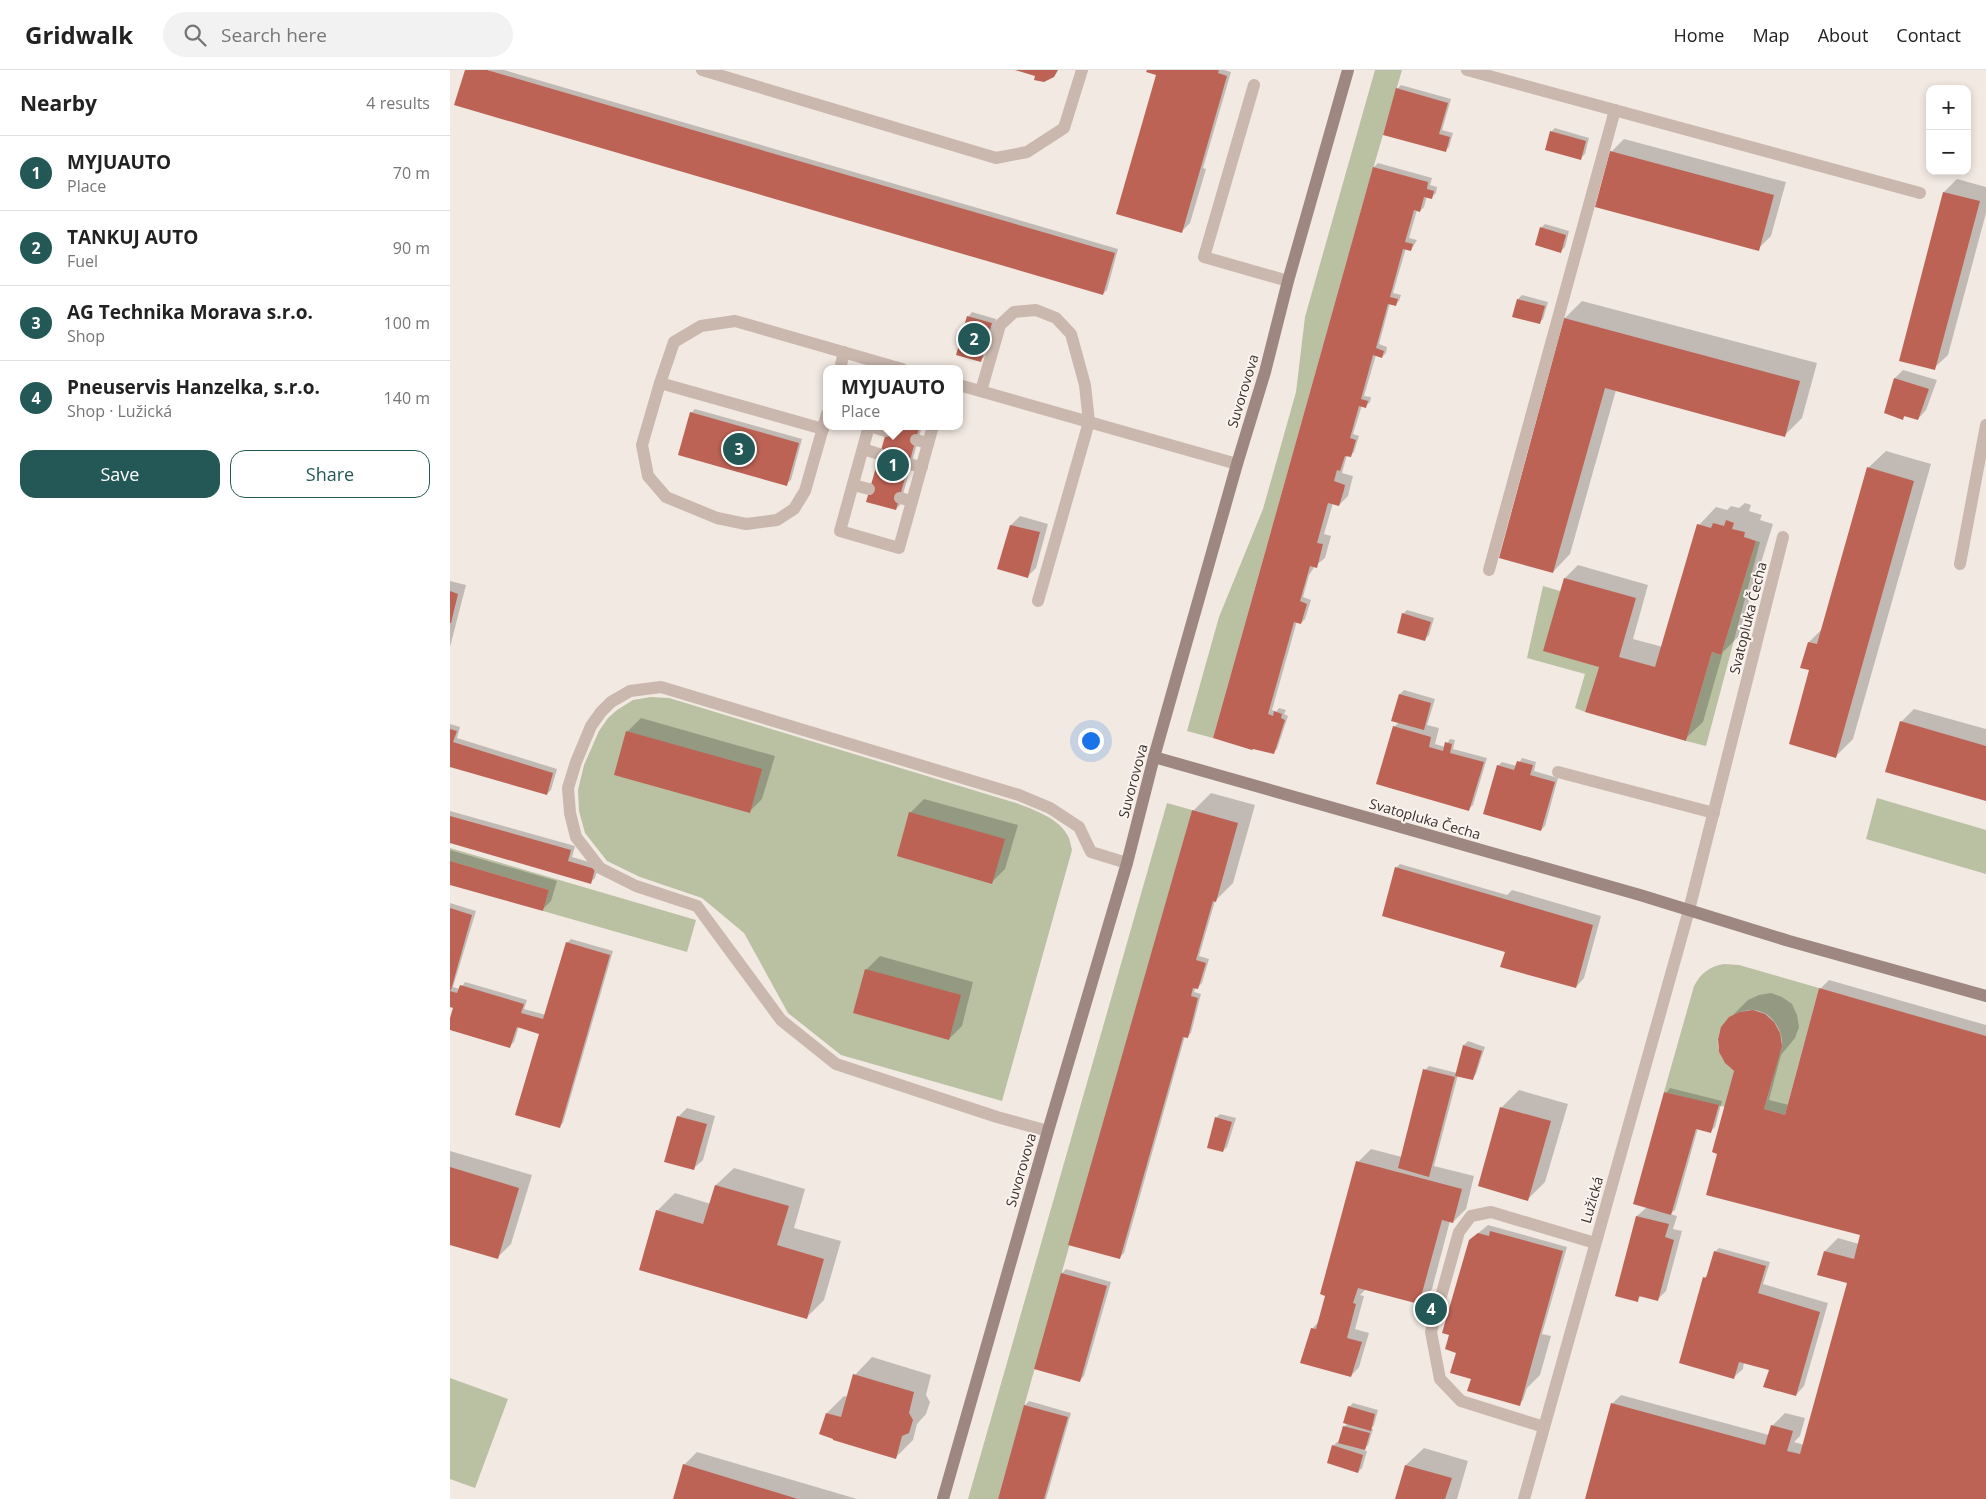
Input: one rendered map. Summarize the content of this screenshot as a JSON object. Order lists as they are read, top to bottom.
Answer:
{
  "streets": {
    "street": ["Suvorovova", "Svatopluka Čecha", "Lužická"]
  },
  "crossings": [
    ["Suvorovova", "Svatopluka Čecha"],
    ["Svatopluka Čecha", "Lužická"]
  ],
  "page": {
    "header": "Gridwalk",
    "search": "Search here",
    "nav": [
      "Home",
      "Map",
      "About",
      "Contact"
    ],
    "heading": ["Nearby", "4 results"],
    "map_buttons": ["+", "−"],
    "list": [
      {
        "mark": "1",
        "name": "MYJUAUTO",
        "note": "Place",
        "value": "70 m"
      },
      {
        "mark": "2",
        "name": "TANKUJ AUTO",
        "note": "Fuel",
        "value": "90 m"
      },
      {
        "mark": "3",
        "name": "AG Technika Morava s.r.o.",
        "note": "Shop",
        "value": "100 m"
      },
      {
        "mark": "4",
        "name": "Pneuservis Hanzelka, s.r.o.",
        "note": "Shop · Lužická",
        "value": "140 m"
      }
    ],
    "pins": [
      "2",
      "3",
      "1",
      "4"
    ],
    "popup": ["MYJUAUTO", "Place"],
    "buttons": ["Save", "Share"]
  }
}
